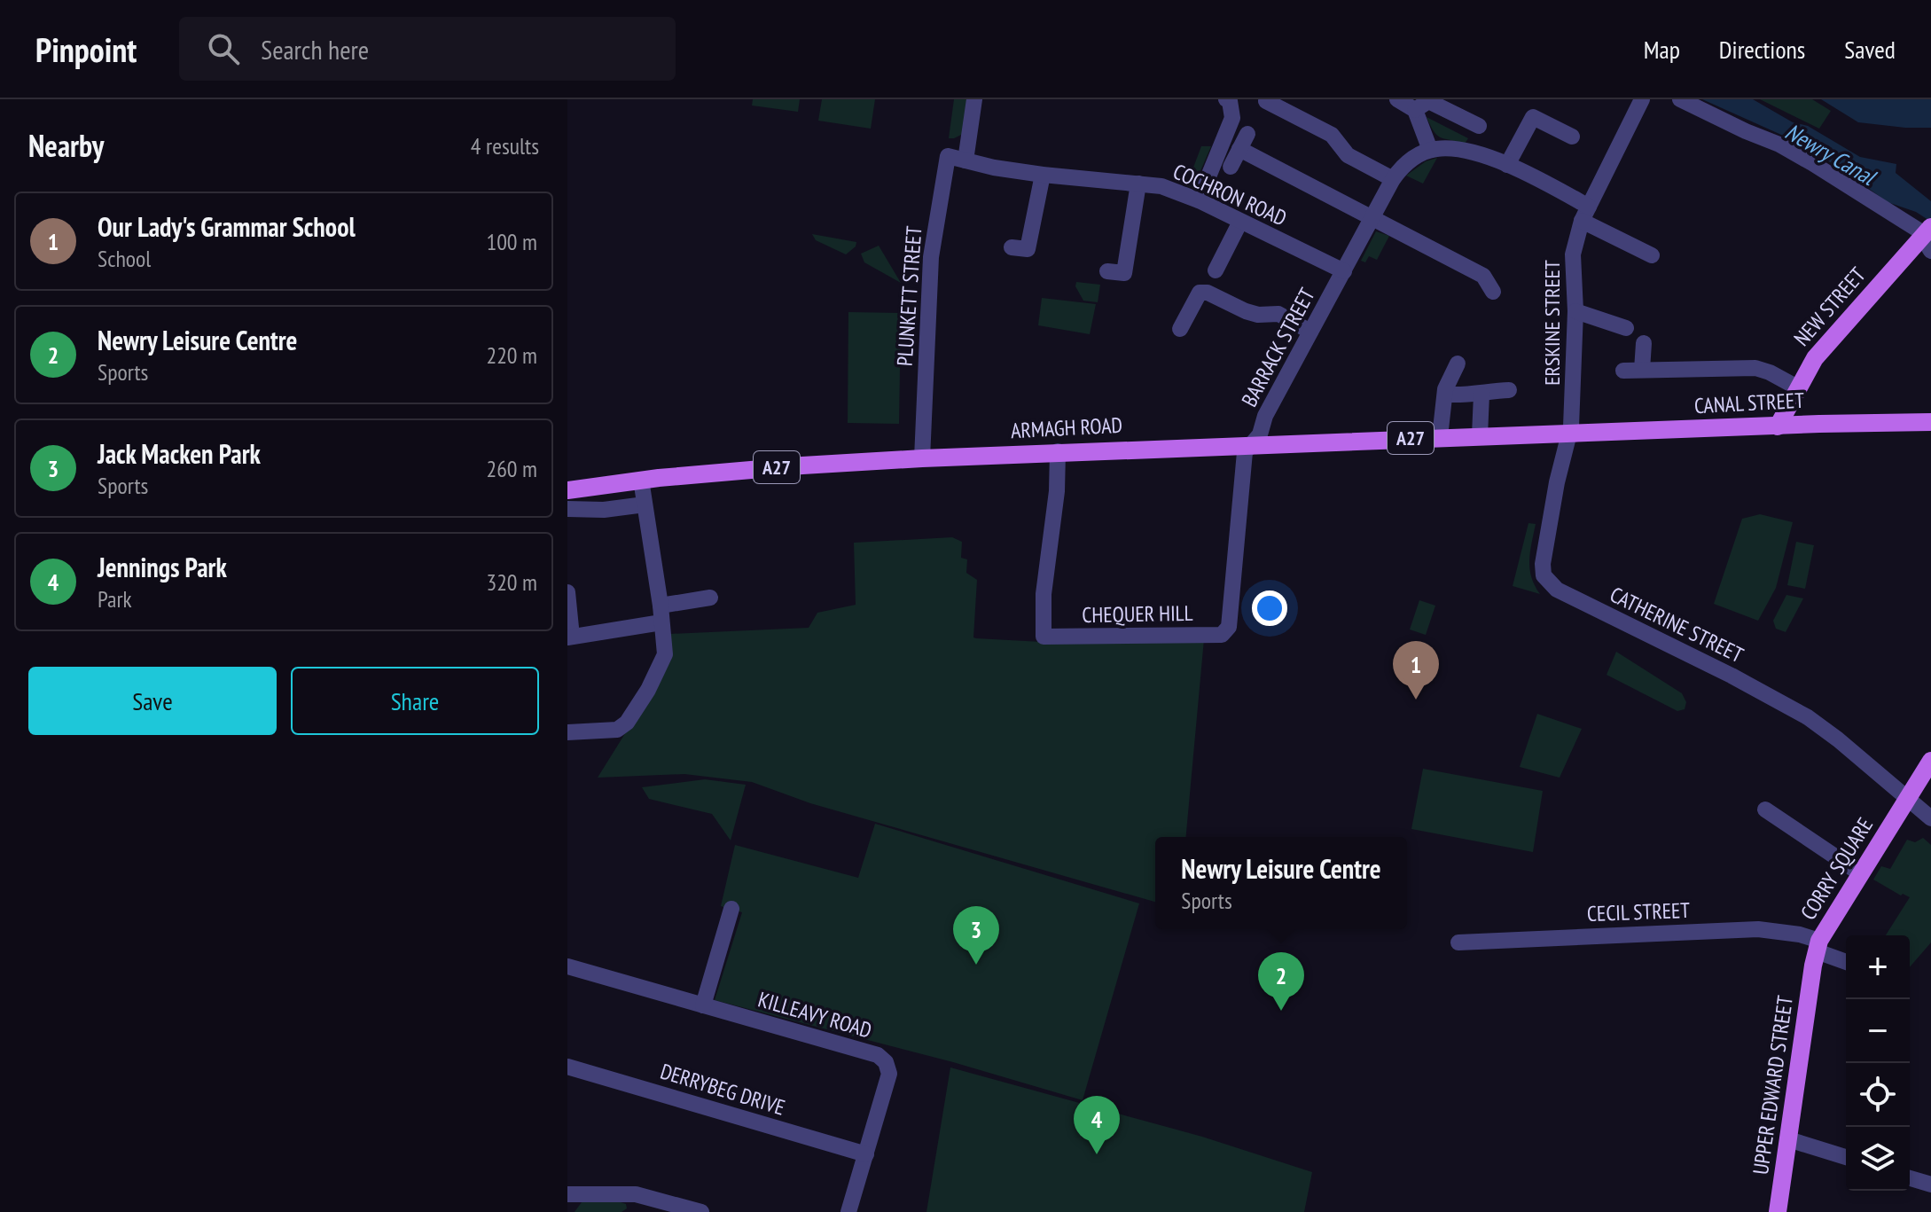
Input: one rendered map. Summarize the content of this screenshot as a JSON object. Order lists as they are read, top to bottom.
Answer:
{
  "streets": {
    "main road": [
      "NEW STREET",
      "CANAL STREET",
      "ARMAGH ROAD",
      "A27",
      "CORRY SQUARE",
      "UPPER EDWARD STREET"
    ],
    "street": [
      "COCHRON ROAD",
      "PLUNKETT STREET",
      "ERSKINE STREET",
      "BARRACK STREET",
      "CHEQUER HILL",
      "CATHERINE STREET",
      "CECIL STREET",
      "KILLEAVY ROAD",
      "DERRYBEG DRIVE"
    ]
  },
  "crossings": [
    ["COCHRON ROAD", "PLUNKETT STREET"],
    ["COCHRON ROAD", "BARRACK STREET"],
    ["PLUNKETT STREET", "ARMAGH ROAD"],
    ["NEW STREET", "CANAL STREET"],
    ["ERSKINE STREET", "CANAL STREET"],
    ["ERSKINE STREET", "ARMAGH ROAD"],
    ["ERSKINE STREET", "CATHERINE STREET"],
    ["BARRACK STREET", "ARMAGH ROAD"],
    ["BARRACK STREET", "CHEQUER HILL"],
    ["CANAL STREET", "ARMAGH ROAD"],
    ["CANAL STREET", "CATHERINE STREET"],
    ["ARMAGH ROAD", "CHEQUER HILL"],
    ["ARMAGH ROAD", "CATHERINE STREET"],
    ["CATHERINE STREET", "CORRY SQUARE"],
    ["CORRY SQUARE", "CECIL STREET"],
    ["CORRY SQUARE", "UPPER EDWARD STREET"],
    ["CECIL STREET", "UPPER EDWARD STREET"],
    ["KILLEAVY ROAD", "DERRYBEG DRIVE"]
  ],
  "water": ["Newry Canal"],
  "page": {
    "header": "Pinpoint",
    "search": "Search here",
    "nav": ["Map", "Directions", "Saved"],
    "heading": ["Nearby", "4 results"],
    "list": [
      {
        "mark": "1",
        "name": "Our Lady's Grammar School",
        "note": "School",
        "value": "100 m"
      },
      {
        "mark": "2",
        "name": "Newry Leisure Centre",
        "note": "Sports",
        "value": "220 m"
      },
      {
        "mark": "3",
        "name": "Jack Macken Park",
        "note": "Sports",
        "value": "260 m"
      },
      {
        "mark": "4",
        "name": "Jennings Park",
        "note": "Park",
        "value": "320 m"
      }
    ],
    "pins": [
      "1",
      "3",
      "2",
      "4"
    ],
    "buttons": ["Save", "Share"],
    "popup": ["Newry Leisure Centre", "Sports"],
    "map_buttons": ["+", "−"]
  }
}
